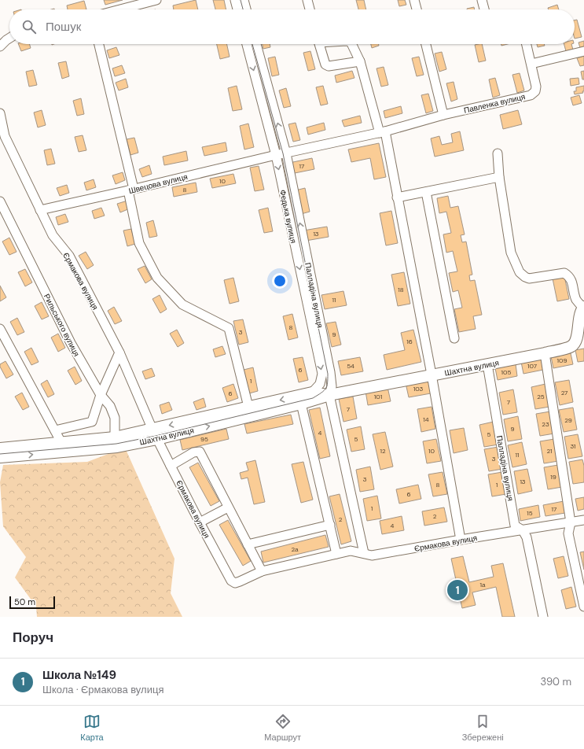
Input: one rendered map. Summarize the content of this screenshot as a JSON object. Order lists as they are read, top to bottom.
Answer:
{
  "streets": {
    "main road": ["Шахтна вулиця"],
    "street": [
      "Павленка вулиця",
      "Швецова вулиця",
      "Федька вулиця",
      "Єрмакова вулиця",
      "Палладіна вулиця",
      "Рильського вулиця"
    ]
  },
  "crossings": [
    ["Павленка вулиця", "Швецова вулиця"],
    ["Павленка вулиця", "Федька вулиця"],
    ["Павленка вулиця", "Палладіна вулиця"],
    ["Швецова вулиця", "Федька вулиця"],
    ["Швецова вулиця", "Єрмакова вулиця"],
    ["Єрмакова вулиця", "Палладіна вулиця"],
    ["Єрмакова вулиця", "Шахтна вулиця"],
    ["Палладіна вулиця", "Шахтна вулиця"],
    ["Рильського вулиця", "Шахтна вулиця"]
  ],
  "one_way": ["Федька вулиця", "Палладіна вулиця"],
  "house_numbers": [
    "17",
    "10",
    "8",
    "13",
    "18",
    "11",
    "8",
    "3",
    "9",
    "16",
    "109",
    "54",
    "107",
    "6",
    "105",
    "1",
    "103",
    "27",
    "6",
    "101",
    "25",
    "7",
    "7",
    "14",
    "29",
    "23",
    "9",
    "4",
    "5",
    "95",
    "5",
    "31",
    "12",
    "10",
    "21",
    "11",
    "3",
    "19",
    "3",
    "13",
    "8",
    "1",
    "6",
    "1",
    "17",
    "15",
    "2",
    "2",
    "4",
    "2а",
    "1а"
  ],
  "scale_bar": "50 m",
  "page": {
    "search": "Пошук",
    "pins": "1",
    "scale": "50 m",
    "heading": "Поруч",
    "list": [
      {
        "mark": "1",
        "name": "Школа №149",
        "note": "Школа · Єрмакова вулиця",
        "value": "390 m"
      }
    ],
    "nav": ["Карта", "Маршрут", "Збережені"]
  }
}
